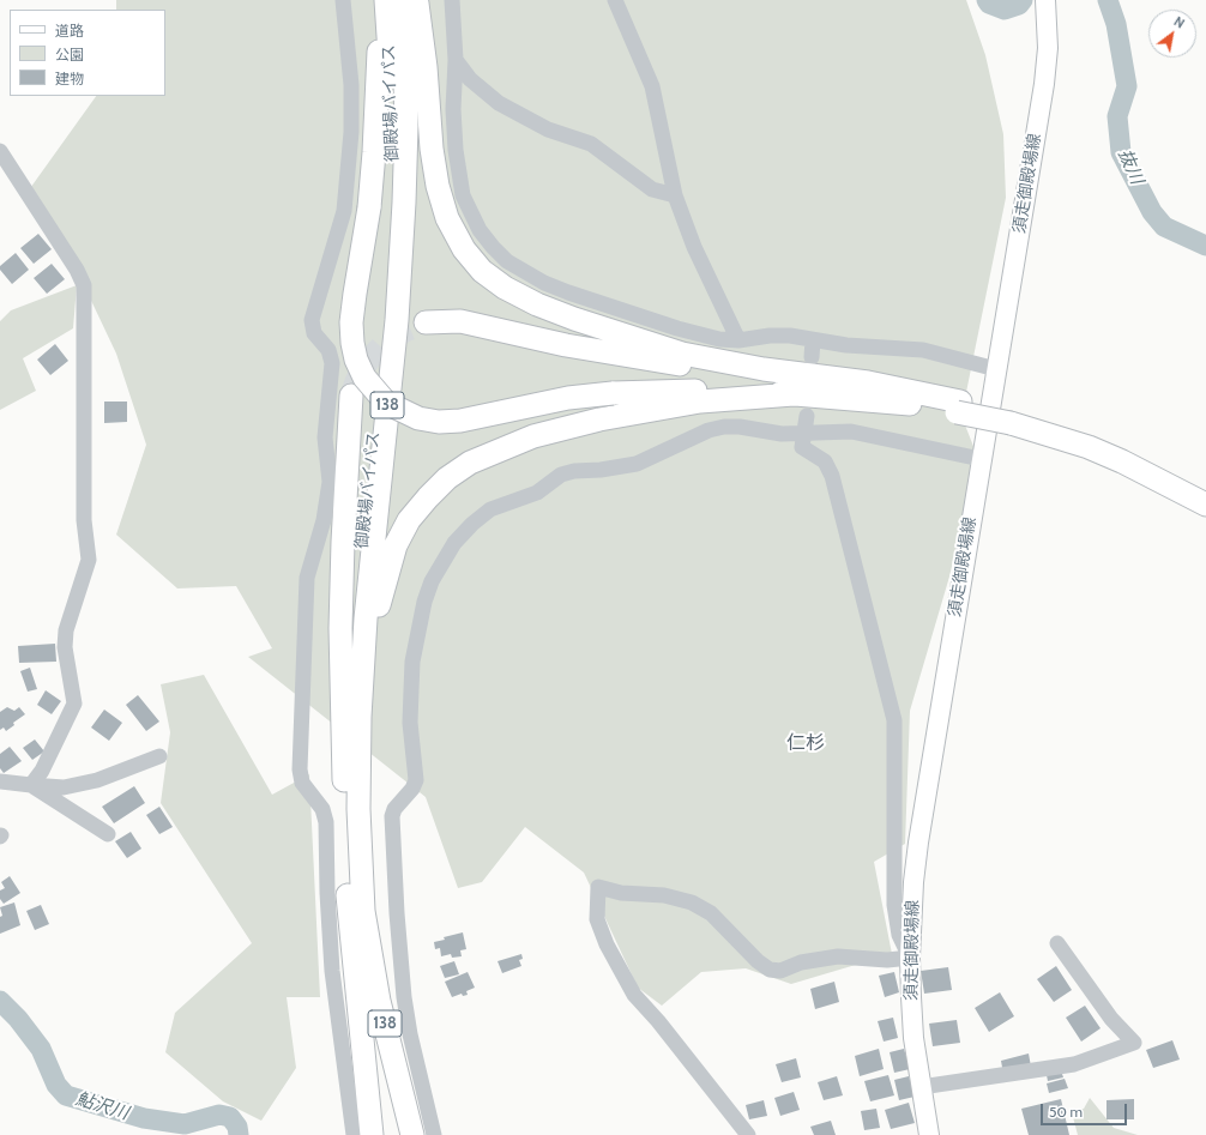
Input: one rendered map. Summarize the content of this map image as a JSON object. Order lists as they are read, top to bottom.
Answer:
{
  "streets": {
    "highway": ["御殿場バイパス", "138"],
    "main road": ["須走御殿場線"]
  },
  "crossings": [
    ["御殿場バイパス", "138"]
  ],
  "districts": ["仁杉"],
  "water": ["抜川", "鮎沢川"],
  "legend": ["道路", "公園", "建物"],
  "scale_bar": "50 m",
  "north": "top right"
}
